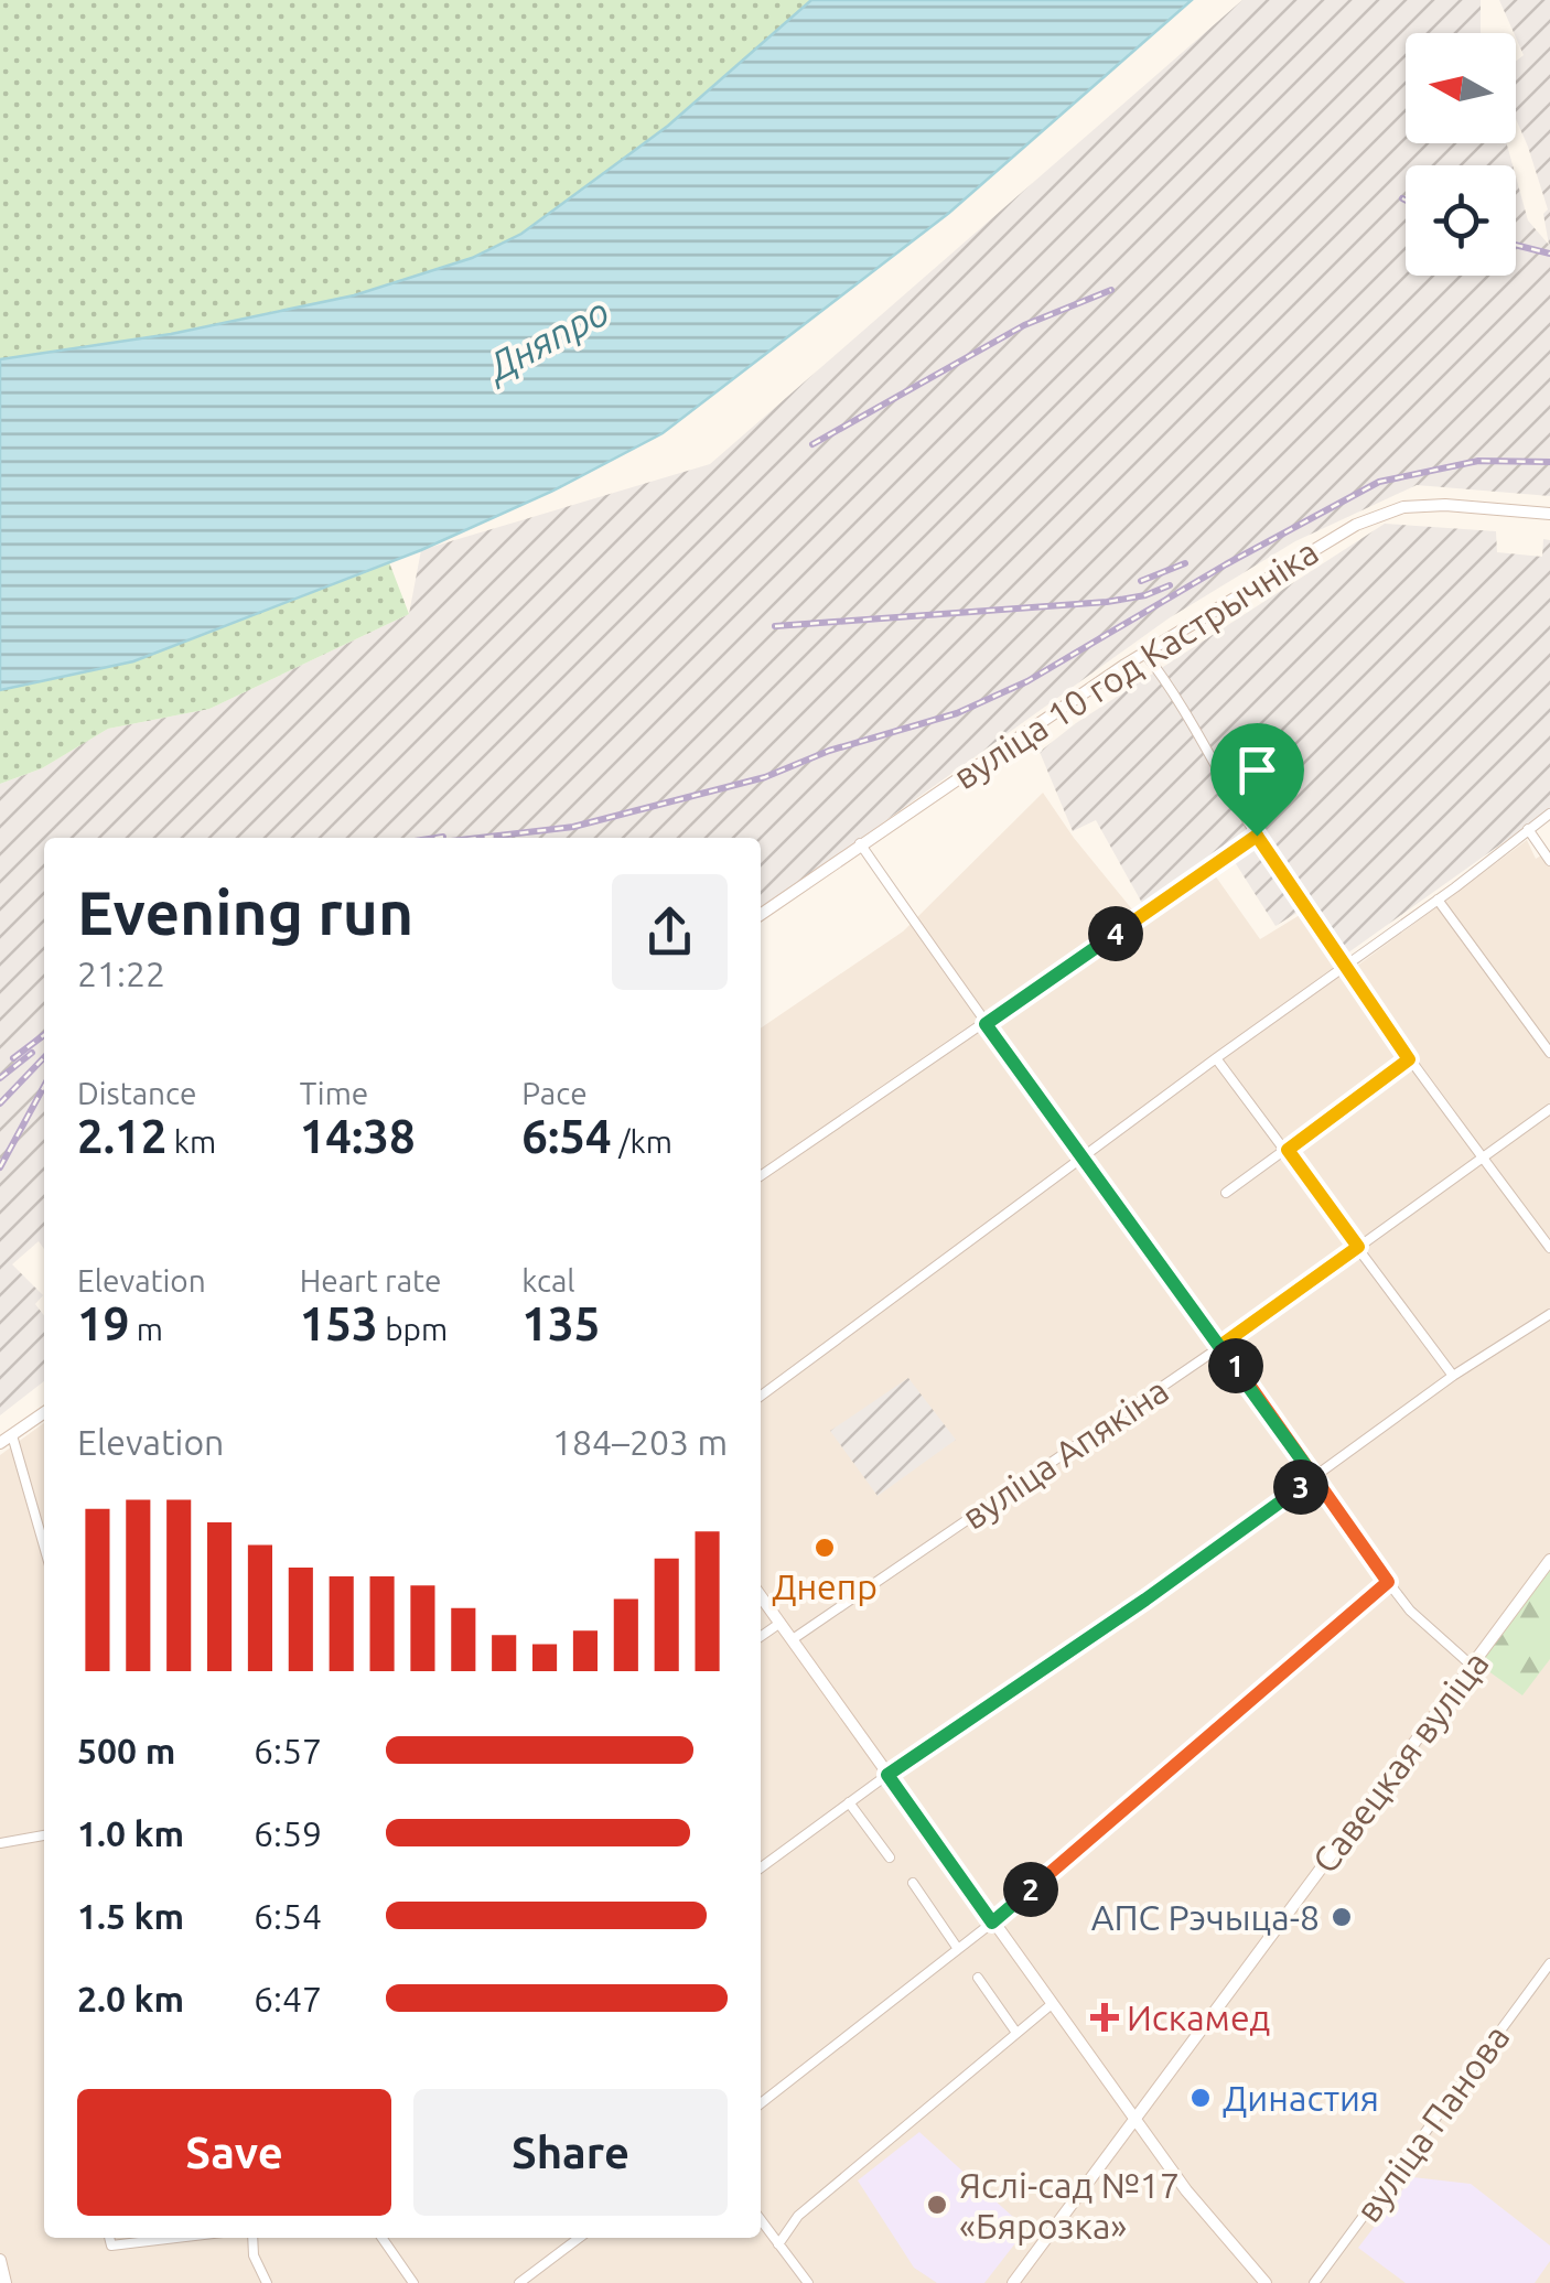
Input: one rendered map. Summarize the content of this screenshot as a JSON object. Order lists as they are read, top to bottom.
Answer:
{
  "streets": {
    "street": [
      "вуліца 10 год Кастрычніка",
      "вуліца Апякіна",
      "Савецкая вуліца",
      "вуліца Панова"
    ]
  },
  "water": ["Дняпро"],
  "places": {
    "other": [
      "Днепр",
      "АПС Рэчыца-8",
      "Династия",
      "Яслі-сад №17 «Бярозка»"
    ],
    "health": ["Искамед"]
  },
  "north": "left",
  "page": {
    "heading": ["Evening run", "21:22"],
    "pins": [
      "4",
      "1",
      "3",
      "2"
    ],
    "stats": [
      ["Distance", "2.12 km"],
      ["Time", "14:38"],
      ["Pace", "6:54 /km"],
      ["Elevation", "19 m"],
      ["Heart rate", "153 bpm"],
      ["kcal", "135"]
    ],
    "chart": ["Elevation", "184–203 m"],
    "list": [
      {
        "name": "500 m",
        "note": "6:57"
      },
      {
        "name": "1.0 km",
        "note": "6:59"
      },
      {
        "name": "1.5 km",
        "note": "6:54"
      },
      {
        "name": "2.0 km",
        "note": "6:47"
      }
    ],
    "buttons": ["Save", "Share"]
  }
}
